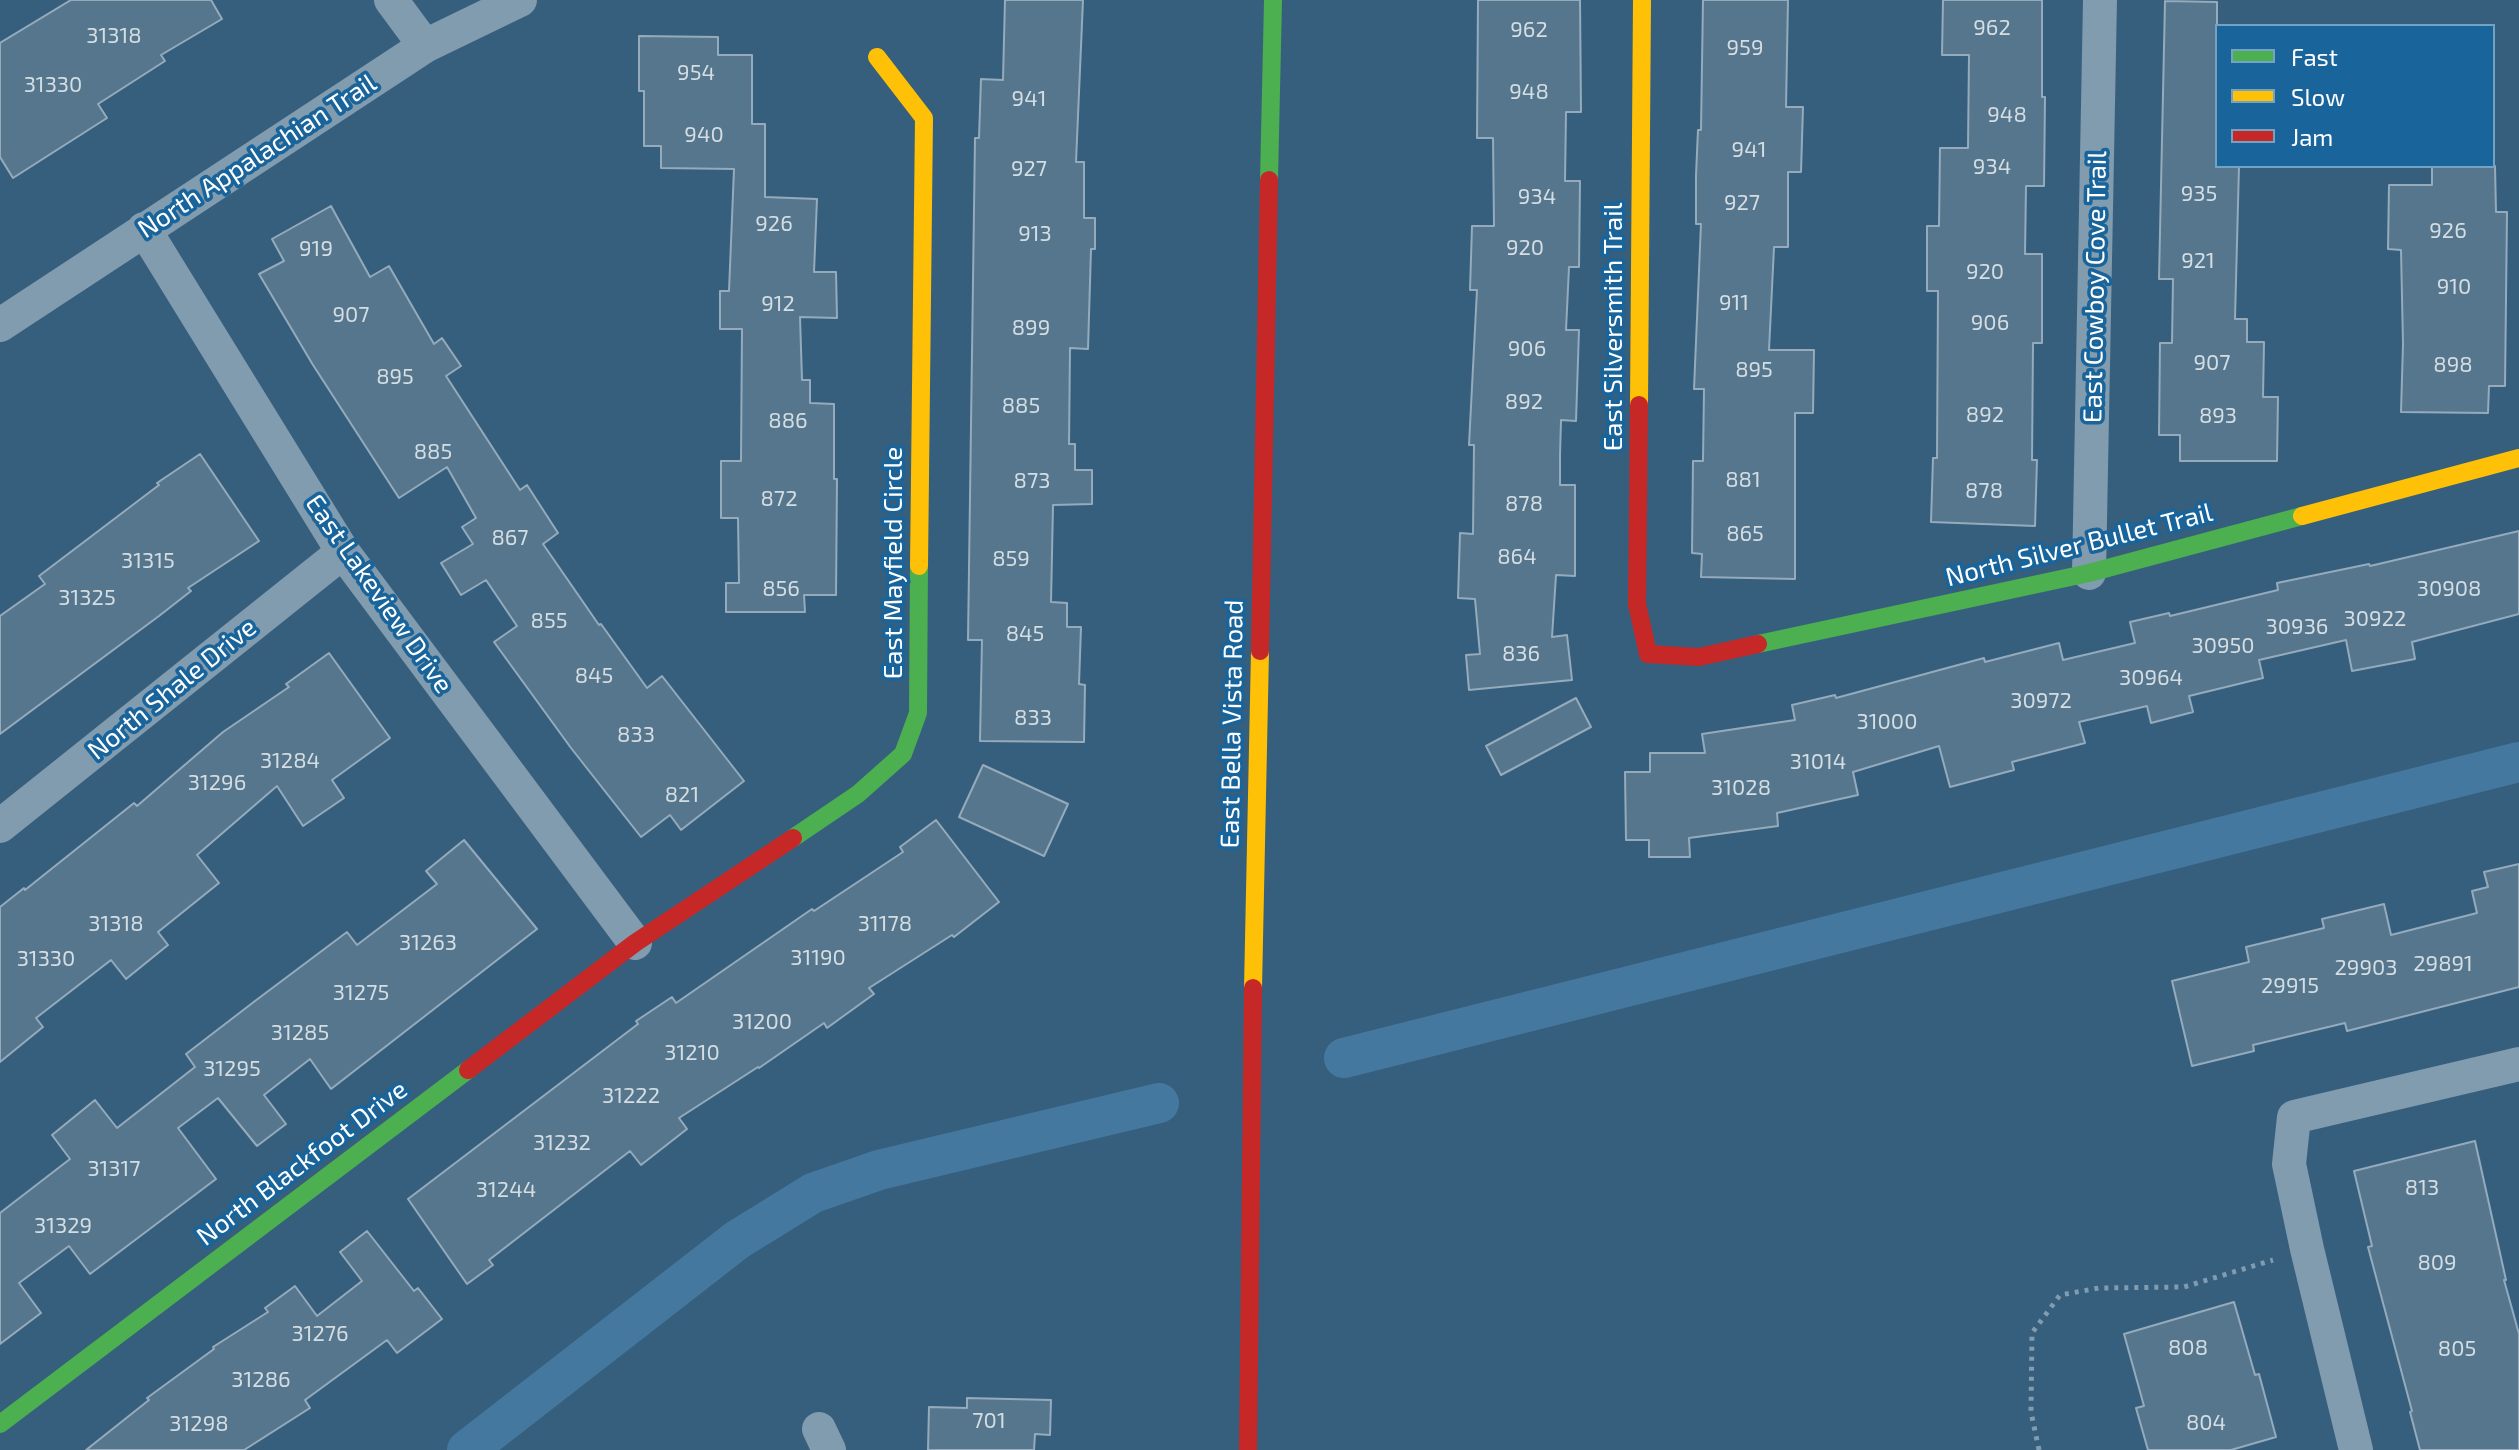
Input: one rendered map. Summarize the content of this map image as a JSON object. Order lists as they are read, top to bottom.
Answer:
{
  "streets": {
    "street": [
      "North Appalachian Trail",
      "East Cowboy Cove Trail",
      "East Silversmith Trail",
      "North Silver Bullet Trail",
      "East Mayfield Circle",
      "East Lakeview Drive",
      "North Shale Drive",
      "East Bella Vista Road",
      "North Blackfoot Drive"
    ]
  },
  "crossings": [
    ["North Appalachian Trail", "East Lakeview Drive"],
    ["East Cowboy Cove Trail", "North Silver Bullet Trail"],
    ["East Silversmith Trail", "North Silver Bullet Trail"],
    ["East Mayfield Circle", "East Lakeview Drive"],
    ["East Mayfield Circle", "North Blackfoot Drive"],
    ["East Lakeview Drive", "North Shale Drive"],
    ["East Lakeview Drive", "North Blackfoot Drive"]
  ],
  "house_numbers": [
    "962",
    "962",
    "31318",
    "959",
    "954",
    "31330",
    "948",
    "941",
    "948",
    "940",
    "941",
    "934",
    "927",
    "935",
    "934",
    "927",
    "926",
    "926",
    "913",
    "920",
    "919",
    "921",
    "920",
    "910",
    "911",
    "912",
    "907",
    "906",
    "899",
    "906",
    "907",
    "898",
    "895",
    "895",
    "892",
    "885",
    "892",
    "893",
    "886",
    "885",
    "881",
    "873",
    "878",
    "872",
    "878",
    "865",
    "867",
    "864",
    "859",
    "31315",
    "856",
    "30908",
    "31325",
    "30922",
    "855",
    "30936",
    "845",
    "30950",
    "836",
    "845",
    "30964",
    "30972",
    "833",
    "31000",
    "833",
    "31284",
    "31014",
    "31296",
    "31028",
    "821",
    "31318",
    "31178",
    "31263",
    "31190",
    "31330",
    "29891",
    "29903",
    "29915",
    "31275",
    "31200",
    "31285",
    "31210",
    "31295",
    "31222",
    "31232",
    "31317",
    "813",
    "31244",
    "31329",
    "809",
    "31276",
    "808",
    "805",
    "31286",
    "701",
    "804",
    "31298"
  ],
  "legend": ["Fast", "Slow", "Jam"]
}
